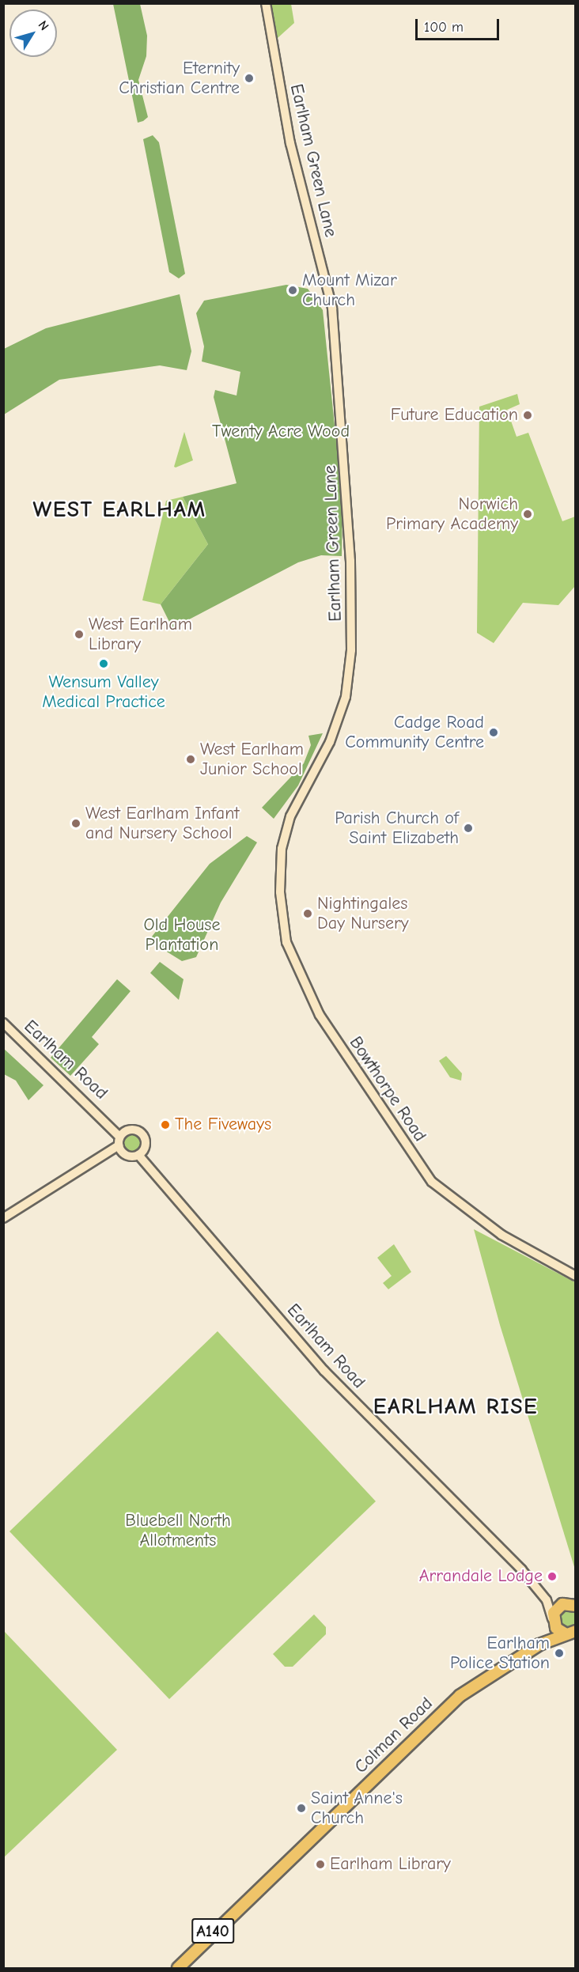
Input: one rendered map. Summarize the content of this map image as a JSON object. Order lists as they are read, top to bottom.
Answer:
{
  "streets": {
    "highway": ["Colman Road", "A140"],
    "street": ["Earlham Green Lane", "Earlham Road", "Bowthorpe Road"]
  },
  "crossings": [
    ["Earlham Green Lane", "Bowthorpe Road"],
    ["Earlham Road", "Colman Road"]
  ],
  "districts": ["WEST EARLHAM", "EARLHAM RISE"],
  "parks": ["Twenty Acre Wood", "Old House Plantation", "Bluebell North Allotments"],
  "places": [
    "Eternity Christian Centre",
    "Mount Mizar Church",
    "Future Education",
    "Norwich Primary Academy",
    "West Earlham Library",
    "Wensum Valley Medical Practice",
    "Cadge Road Community Centre",
    "West Earlham Junior School",
    "West Earlham Infant and Nursery School",
    "Parish Church of Saint Elizabeth",
    "Nightingales Day Nursery",
    "The Fiveways",
    "Arrandale Lodge",
    "Earlham Police Station",
    "Saint Anne's Church",
    "Earlham Library"
  ],
  "scale_bar": "100 m",
  "north": "top right"
}
